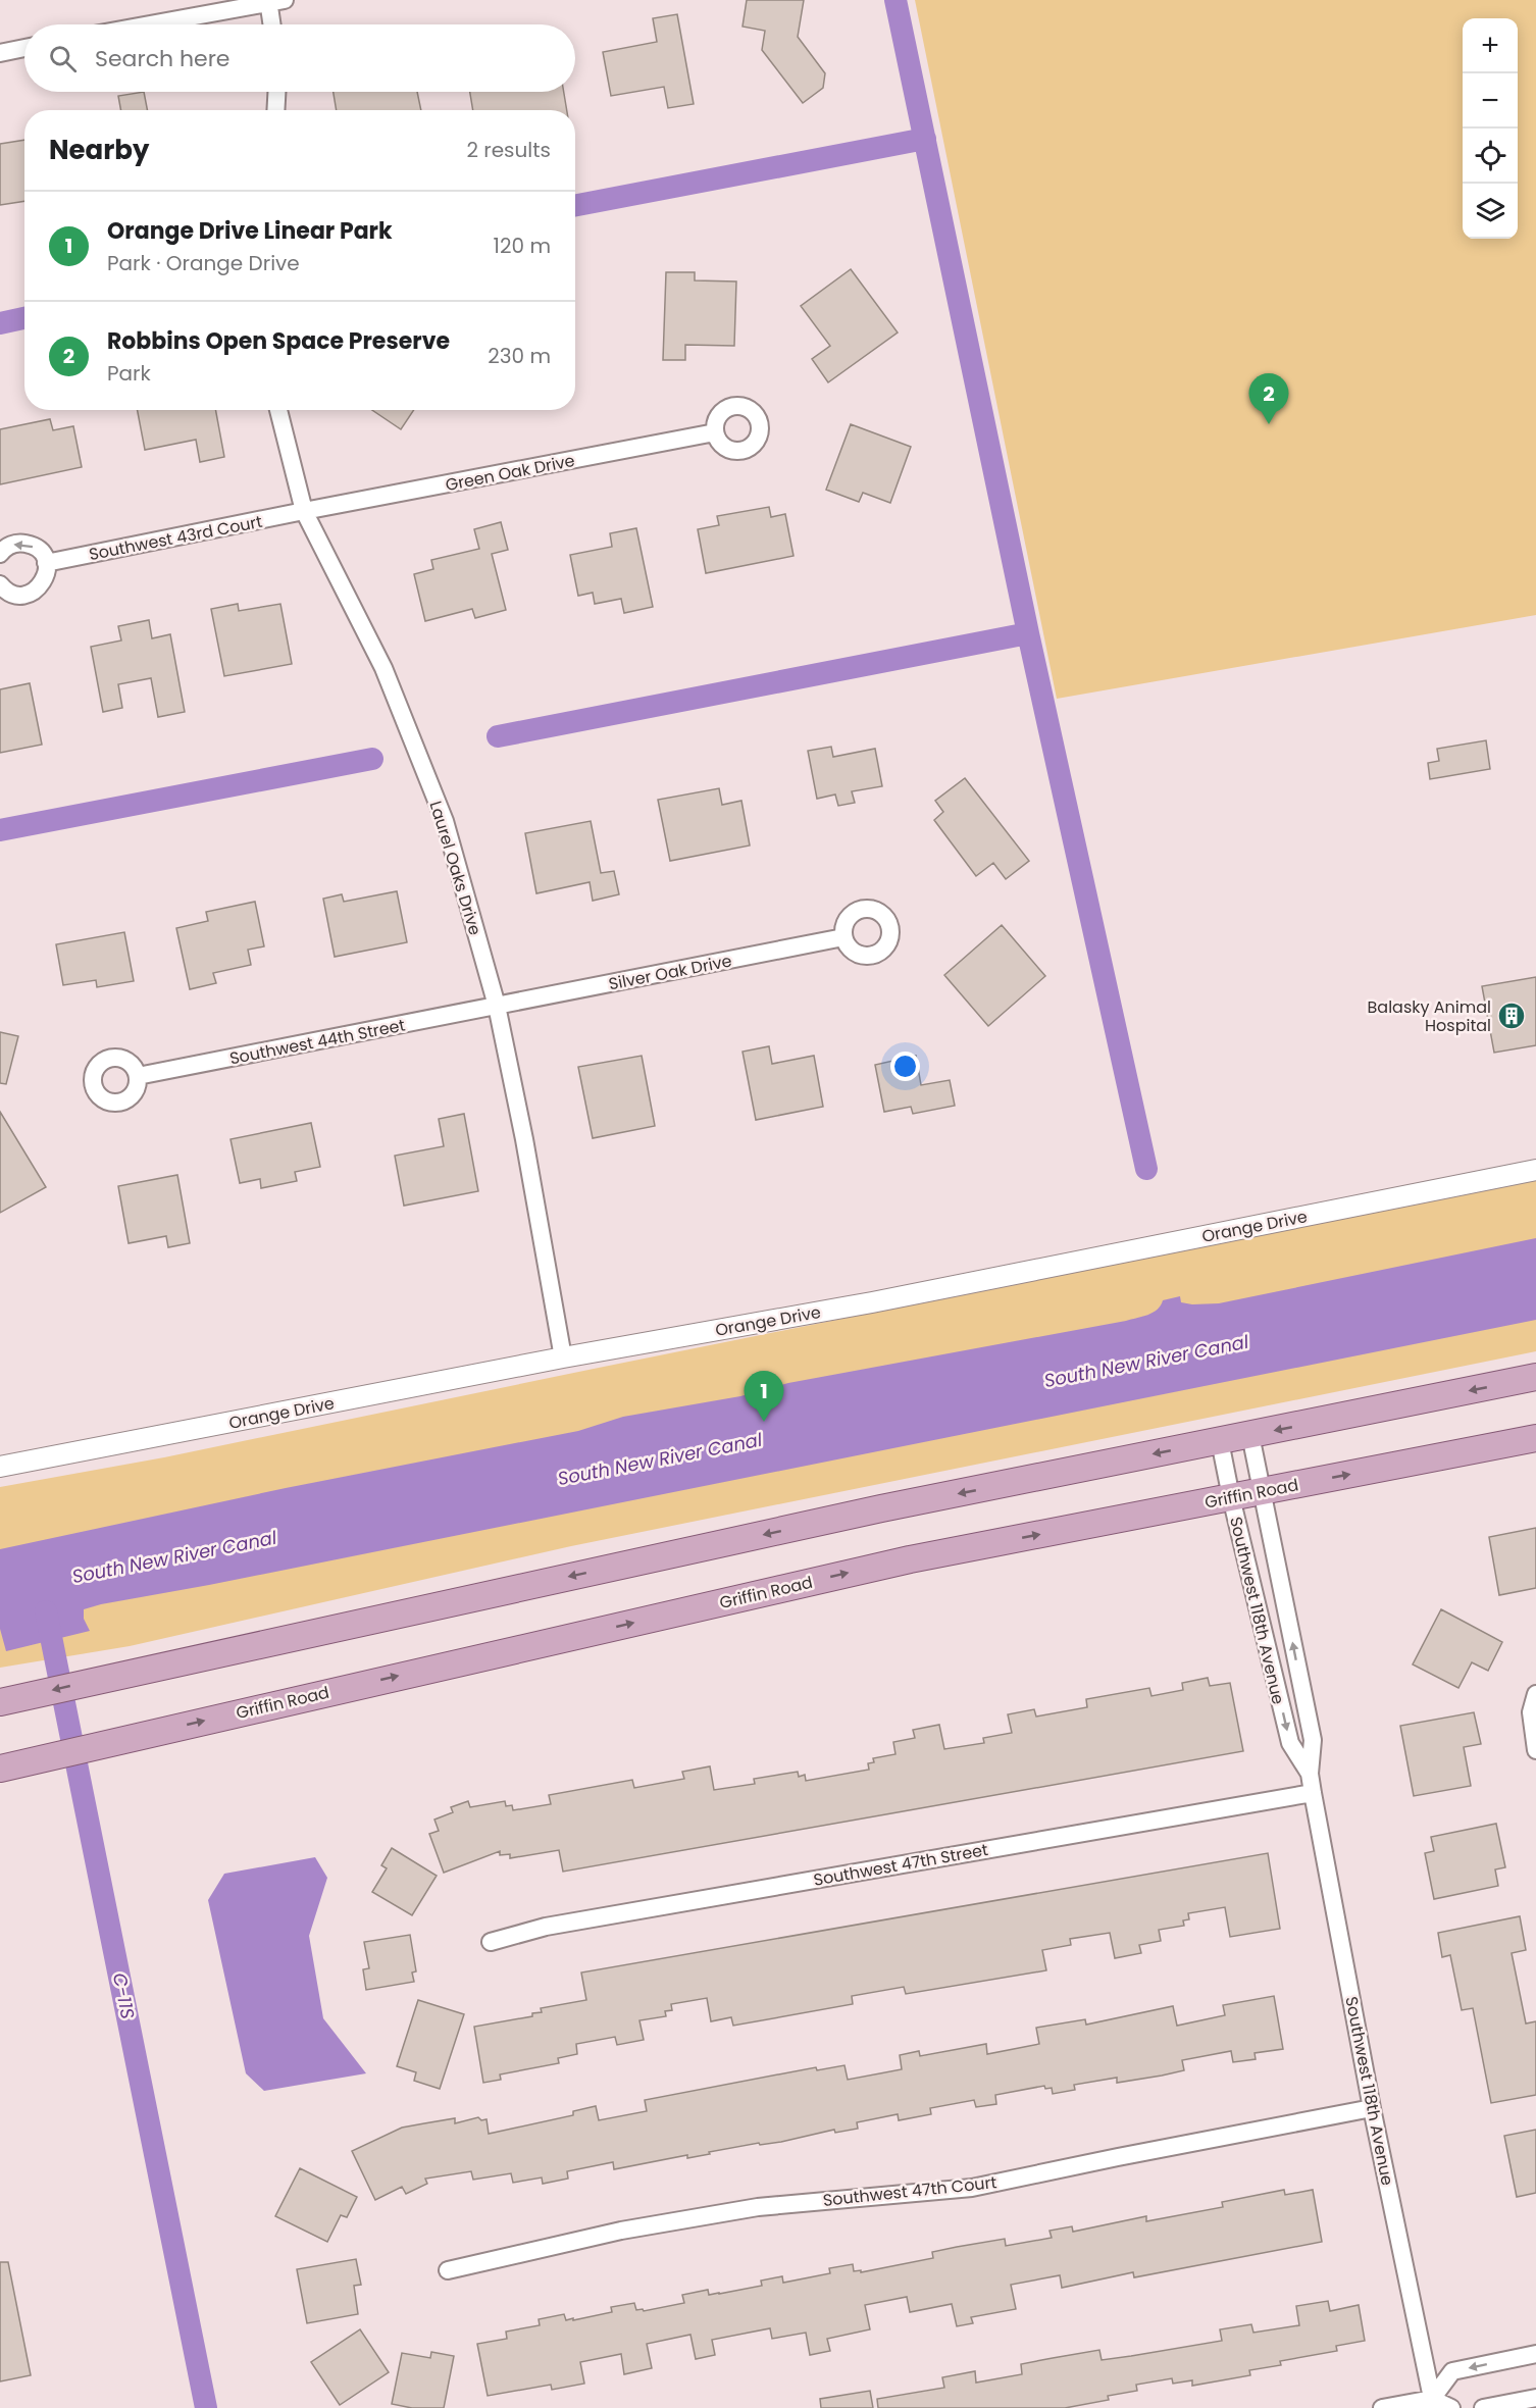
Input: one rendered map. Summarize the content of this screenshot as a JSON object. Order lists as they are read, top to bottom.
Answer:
{
  "streets": {
    "main road": ["Griffin Road"],
    "street": [
      "Green Oak Drive",
      "Southwest 43rd Court",
      "Laurel Oaks Drive",
      "Silver Oak Drive",
      "Southwest 44th Street",
      "Orange Drive",
      "Southwest 118th Avenue",
      "Southwest 47th Street",
      "Southwest 47th Court"
    ]
  },
  "crossings": [
    ["Green Oak Drive", "Southwest 43rd Court"],
    ["Green Oak Drive", "Laurel Oaks Drive"],
    ["Southwest 43rd Court", "Laurel Oaks Drive"],
    ["Laurel Oaks Drive", "Silver Oak Drive"],
    ["Laurel Oaks Drive", "Southwest 44th Street"],
    ["Laurel Oaks Drive", "Orange Drive"],
    ["Silver Oak Drive", "Southwest 44th Street"],
    ["Griffin Road", "Southwest 118th Avenue"],
    ["Southwest 118th Avenue", "Southwest 47th Street"],
    ["Southwest 118th Avenue", "Southwest 47th Court"]
  ],
  "water": ["South New River Canal", "C-11S"],
  "places": {
    "building": ["Balasky Animal Hospital"]
  },
  "page": {
    "map_buttons": ["+", "−"],
    "search": "Search here",
    "heading": ["Nearby", "2 results"],
    "list": [
      {
        "mark": "1",
        "name": "Orange Drive Linear Park",
        "note": "Park · Orange Drive",
        "value": "120 m"
      },
      {
        "mark": "2",
        "name": "Robbins Open Space Preserve",
        "note": "Park",
        "value": "230 m"
      }
    ],
    "pins": ["2", "1"]
  }
}
